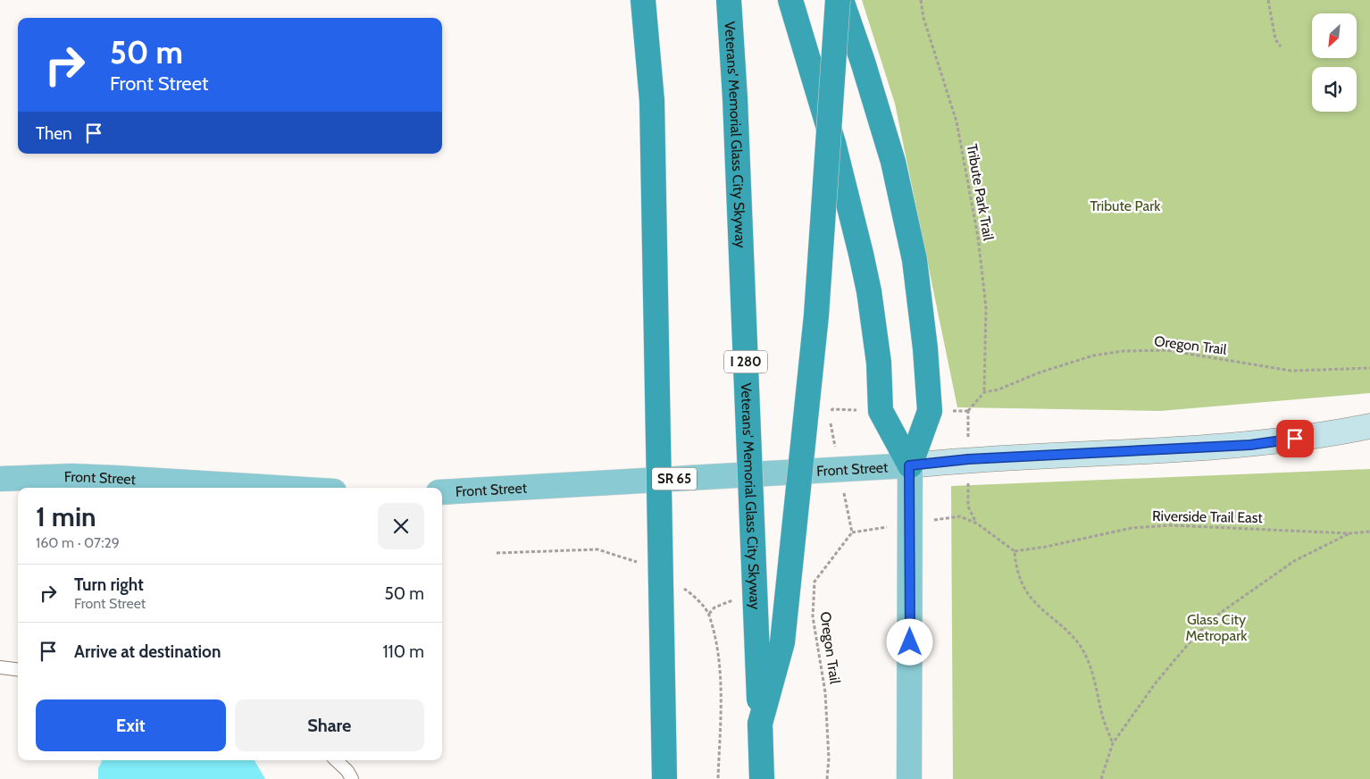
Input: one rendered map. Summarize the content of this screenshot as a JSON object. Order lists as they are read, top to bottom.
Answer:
{
  "streets": {
    "highway": ["Veterans' Memorial Glass City Skyway", "I 280"],
    "main road": ["Front Street", "SR 65"],
    "path": ["Tribute Park Trail", "Oregon Trail", "Riverside Trail East"]
  },
  "crossings": [
    ["Tribute Park Trail", "Oregon Trail"]
  ],
  "parks": ["Tribute Park", "Glass City Metropark"],
  "north": "bottom left",
  "page": {
    "turn": ["50 m", "Front Street"],
    "then": "Then",
    "heading": ["1 min", "160 m · 07:29"],
    "list": [
      {
        "name": "Turn right",
        "note": "Front Street",
        "value": "50 m"
      },
      {
        "name": "Arrive at destination",
        "value": "110 m"
      }
    ],
    "buttons": ["Exit", "Share"]
  }
}
